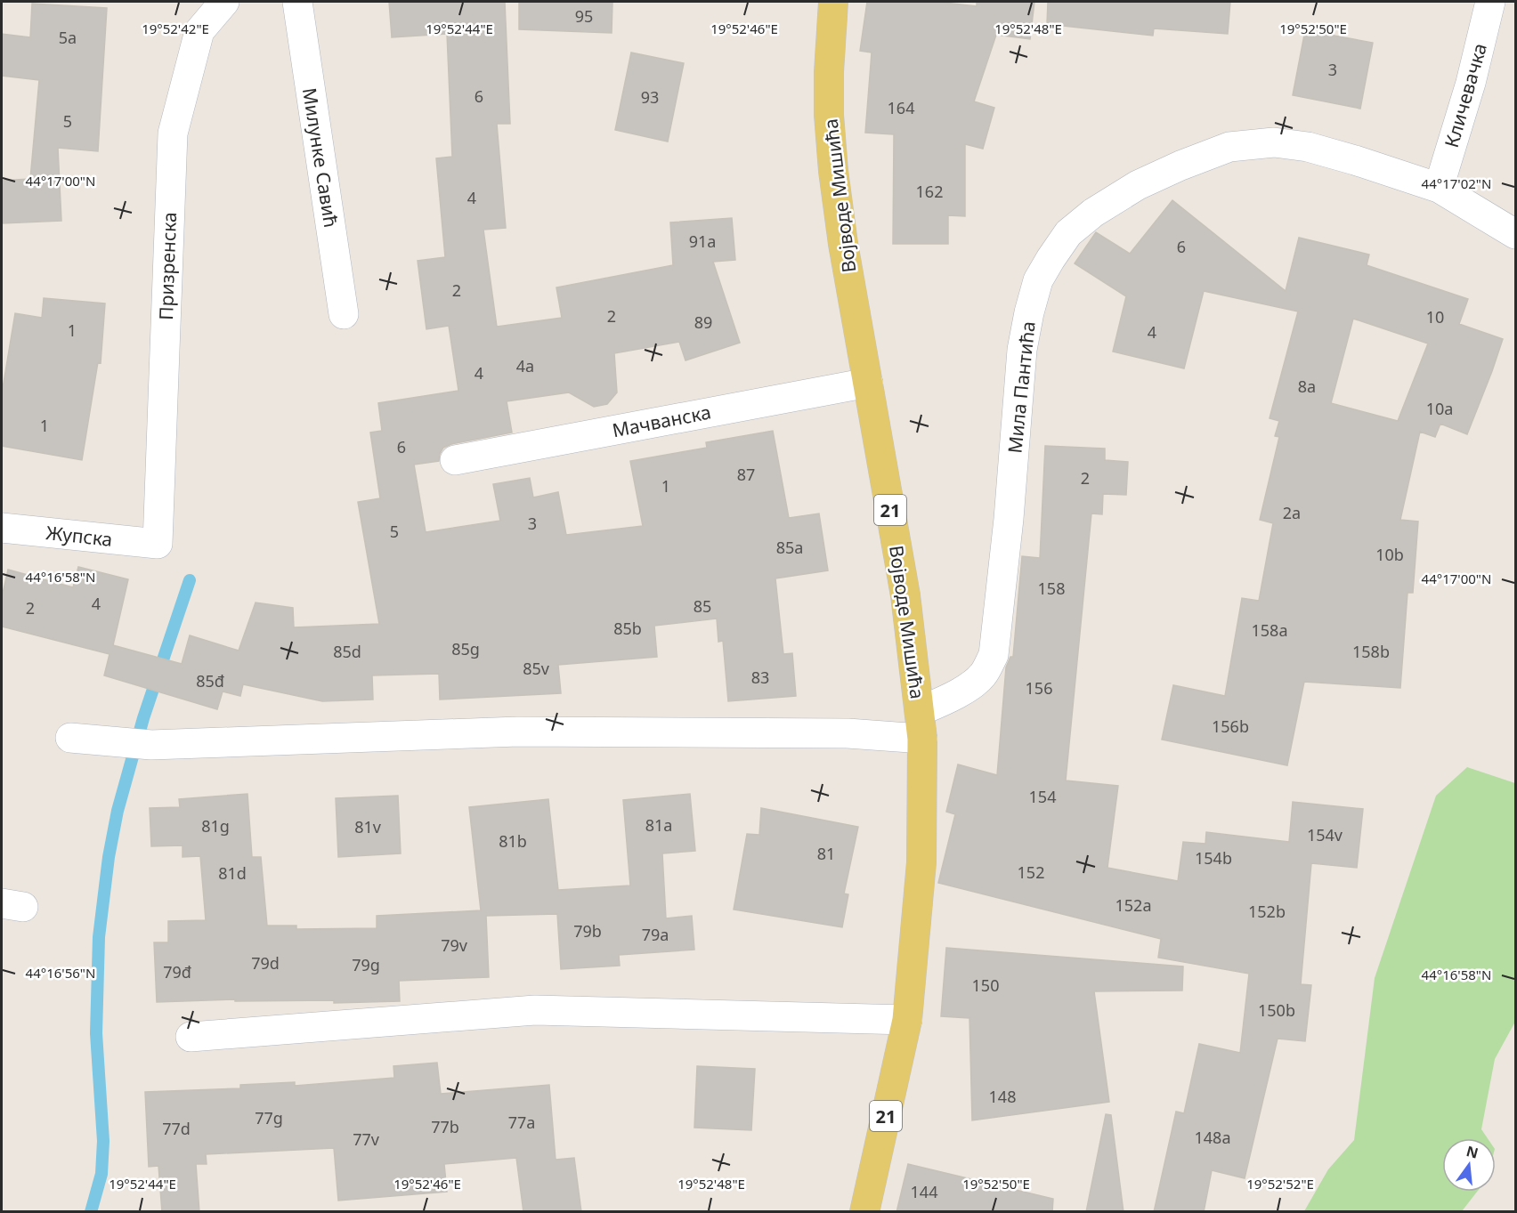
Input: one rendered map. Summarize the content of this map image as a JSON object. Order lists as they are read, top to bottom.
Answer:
{
  "streets": {
    "main road": ["Војводе Мишића", "21"],
    "street": [
      "Кличевачка",
      "Милунке Савић",
      "Призренска",
      "Мила Пантића",
      "Мачванска",
      "Жупска"
    ]
  },
  "crossings": [
    ["Кличевачка", "Мила Пантића"],
    ["Војводе Мишића", "Мила Пантића"],
    ["Војводе Мишића", "Мачванска"],
    ["Призренска", "Жупска"]
  ],
  "house_numbers": [
    "95",
    "5a",
    "3",
    "6",
    "93",
    "164",
    "5",
    "162",
    "4",
    "91a",
    "6",
    "2",
    "2",
    "10",
    "89",
    "1",
    "4",
    "4a",
    "4",
    "8a",
    "10a",
    "1",
    "6",
    "87",
    "2",
    "1",
    "2a",
    "3",
    "5",
    "85a",
    "10b",
    "158",
    "4",
    "85",
    "2",
    "85b",
    "158a",
    "85g",
    "85d",
    "158b",
    "85v",
    "83",
    "85đ",
    "156",
    "156b",
    "154",
    "81a",
    "81g",
    "81v",
    "154v",
    "81b",
    "81",
    "154b",
    "152",
    "81d",
    "152a",
    "152b",
    "79b",
    "79a",
    "79v",
    "79d",
    "79g",
    "79đ",
    "150",
    "150b",
    "148",
    "77g",
    "77a",
    "77b",
    "77d",
    "148a",
    "77v",
    "144"
  ],
  "north": "top",
  "coordinates": [
    "19°52'42\"E",
    "19°52'44\"E",
    "19°52'46\"E",
    "19°52'48\"E",
    "19°52'50\"E",
    "44°17'00\"N",
    "44°17'02\"N",
    "44°16'58\"N",
    "44°16'56\"N",
    "19°52'52\"E"
  ]
}
